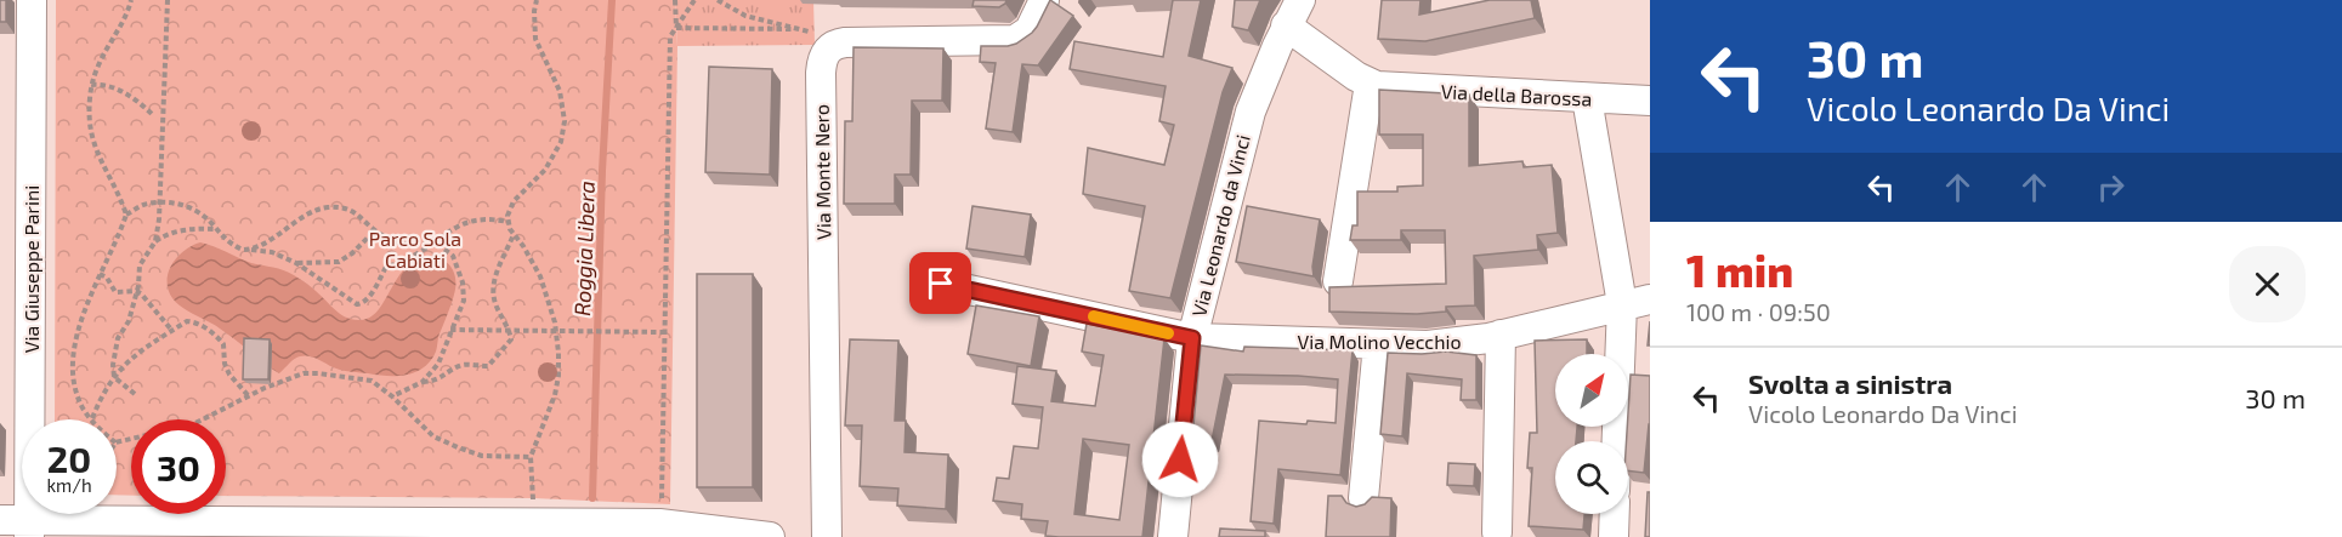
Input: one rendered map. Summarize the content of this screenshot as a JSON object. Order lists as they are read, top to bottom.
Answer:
{
  "streets": {
    "street": [
      "Via della Barossa",
      "Via Monte Nero",
      "Via Leonardo da Vinci",
      "Via Giuseppe Parini",
      "Via Molino Vecchio"
    ]
  },
  "crossings": [
    ["Via Leonardo da Vinci", "Via Molino Vecchio"]
  ],
  "water": ["Roggia Libera"],
  "parks": ["Parco Sola Cabiati"],
  "north": "top right",
  "page": {
    "turn": ["30 m", "Vicolo Leonardo Da Vinci"],
    "heading": ["1 min", "100 m · 09:50"],
    "list": [
      {
        "name": "Svolta a sinistra",
        "note": "Vicolo Leonardo Da Vinci",
        "value": "30 m"
      }
    ],
    "speed": "20 km/h",
    "limit": "30"
  }
}
